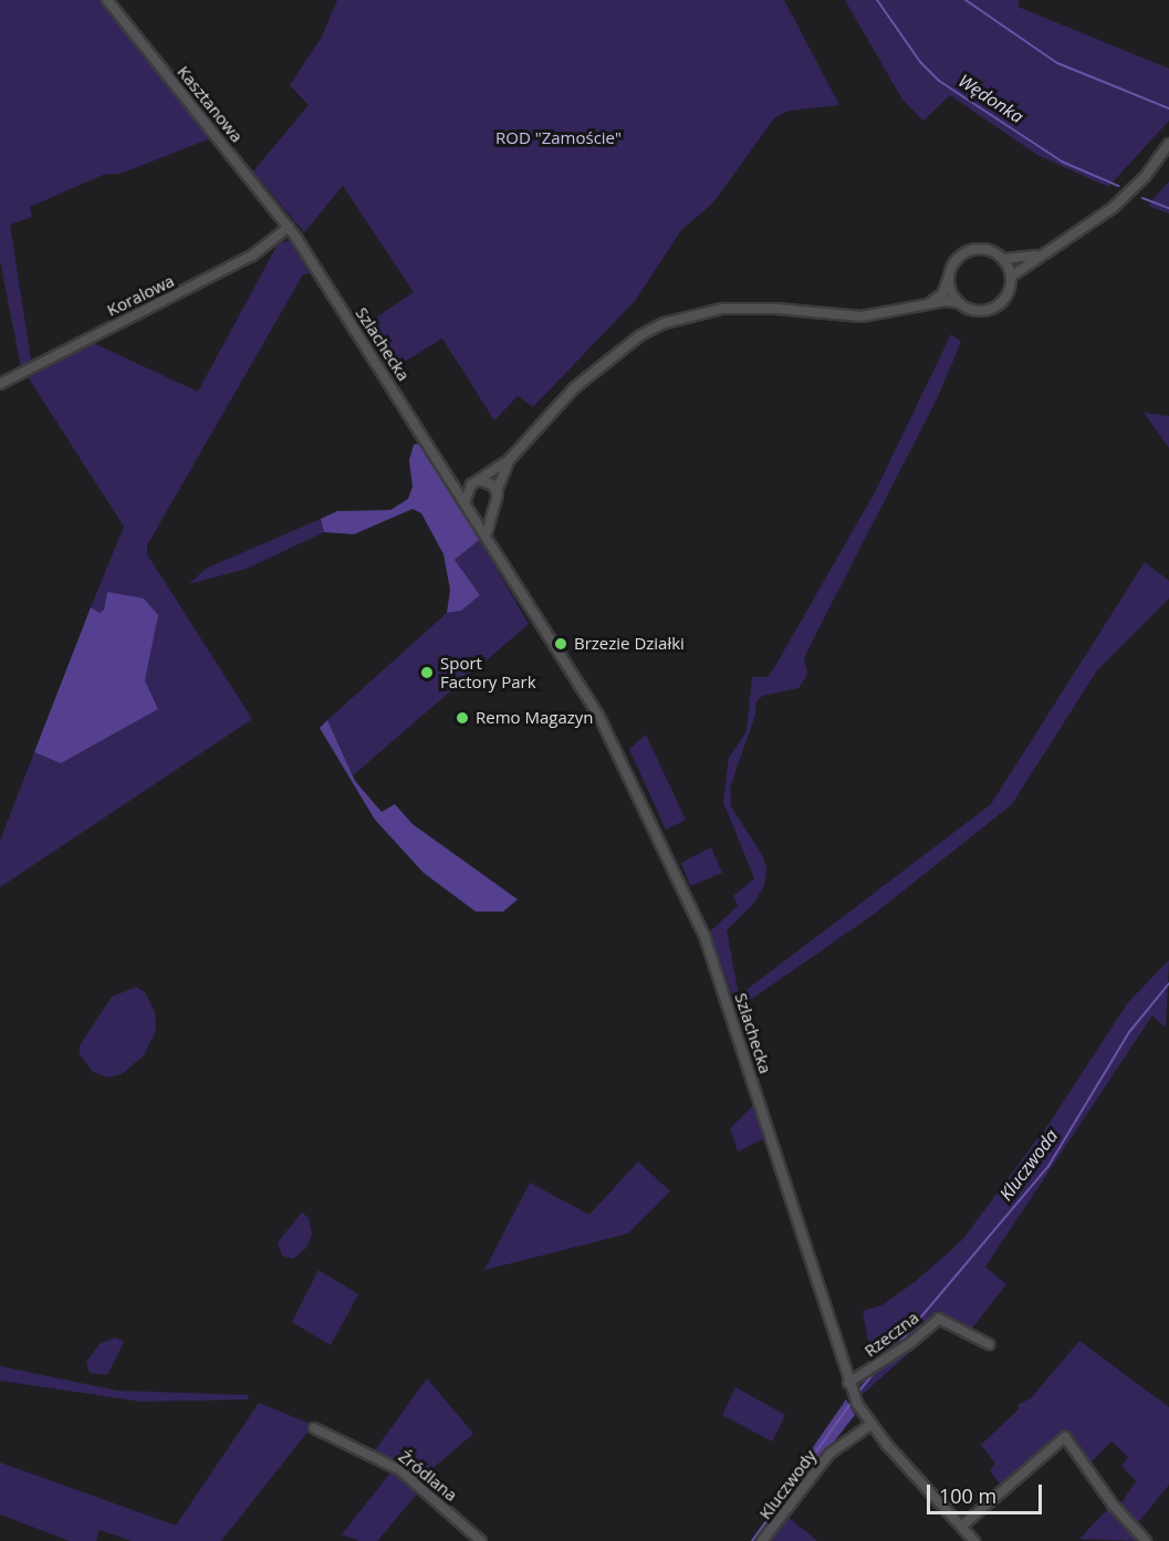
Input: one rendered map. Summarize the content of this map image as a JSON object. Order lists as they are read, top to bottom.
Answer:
{
  "streets": {
    "street": [
      "Kasztanowa",
      "Koralowa",
      "Szlachecka",
      "Rzeczna",
      "Źródlana",
      "Kluczwody"
    ]
  },
  "crossings": [
    ["Kasztanowa", "Koralowa"],
    ["Kasztanowa", "Szlachecka"],
    ["Koralowa", "Szlachecka"],
    ["Szlachecka", "Rzeczna"],
    ["Szlachecka", "Kluczwody"]
  ],
  "water": ["Wędonka", "Kluczwoda"],
  "parks": ["ROD \"Zamoście\""],
  "places": ["Brzezie Działki", "Sport Factory Park", "Remo Magazyn"],
  "scale_bar": "100 m"
}
